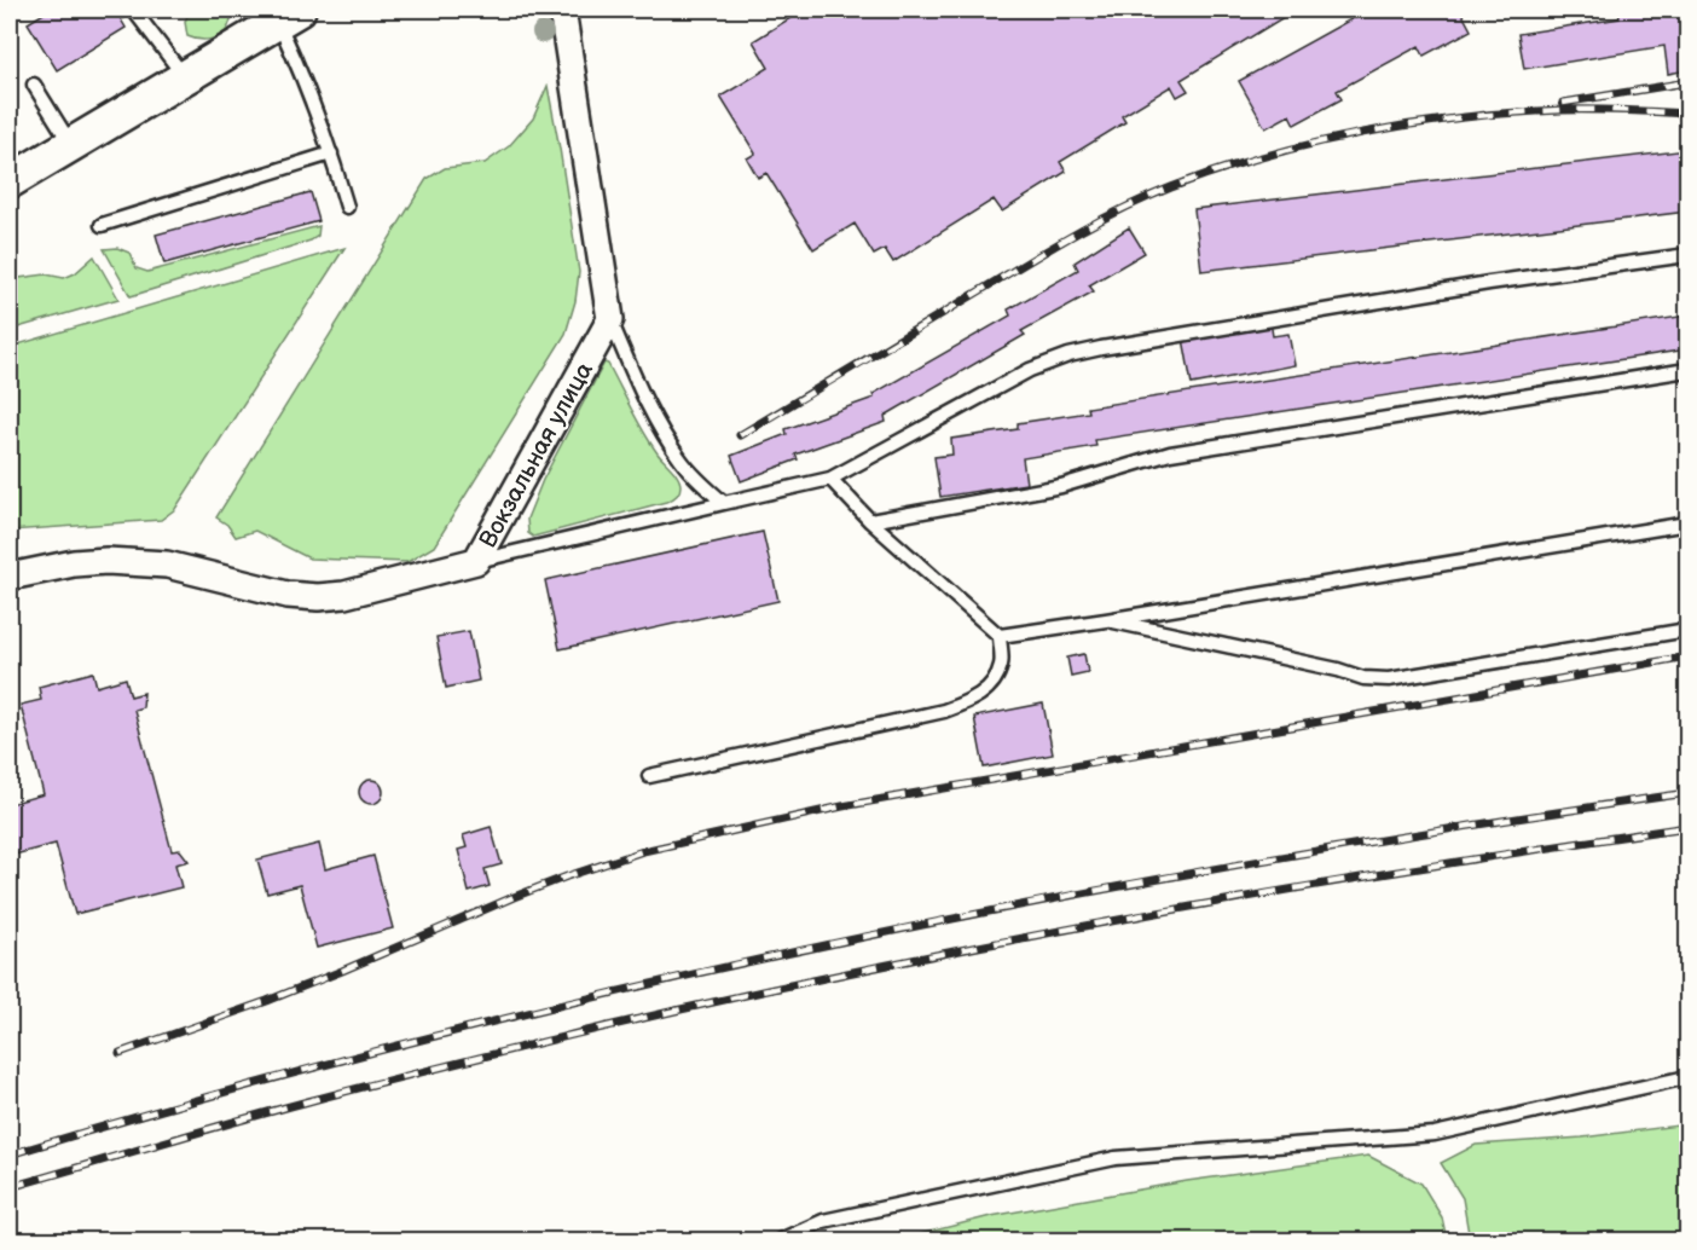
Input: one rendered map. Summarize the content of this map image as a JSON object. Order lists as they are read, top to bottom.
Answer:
{
  "streets": {
    "street": ["Вокзальная улица"]
  }
}
